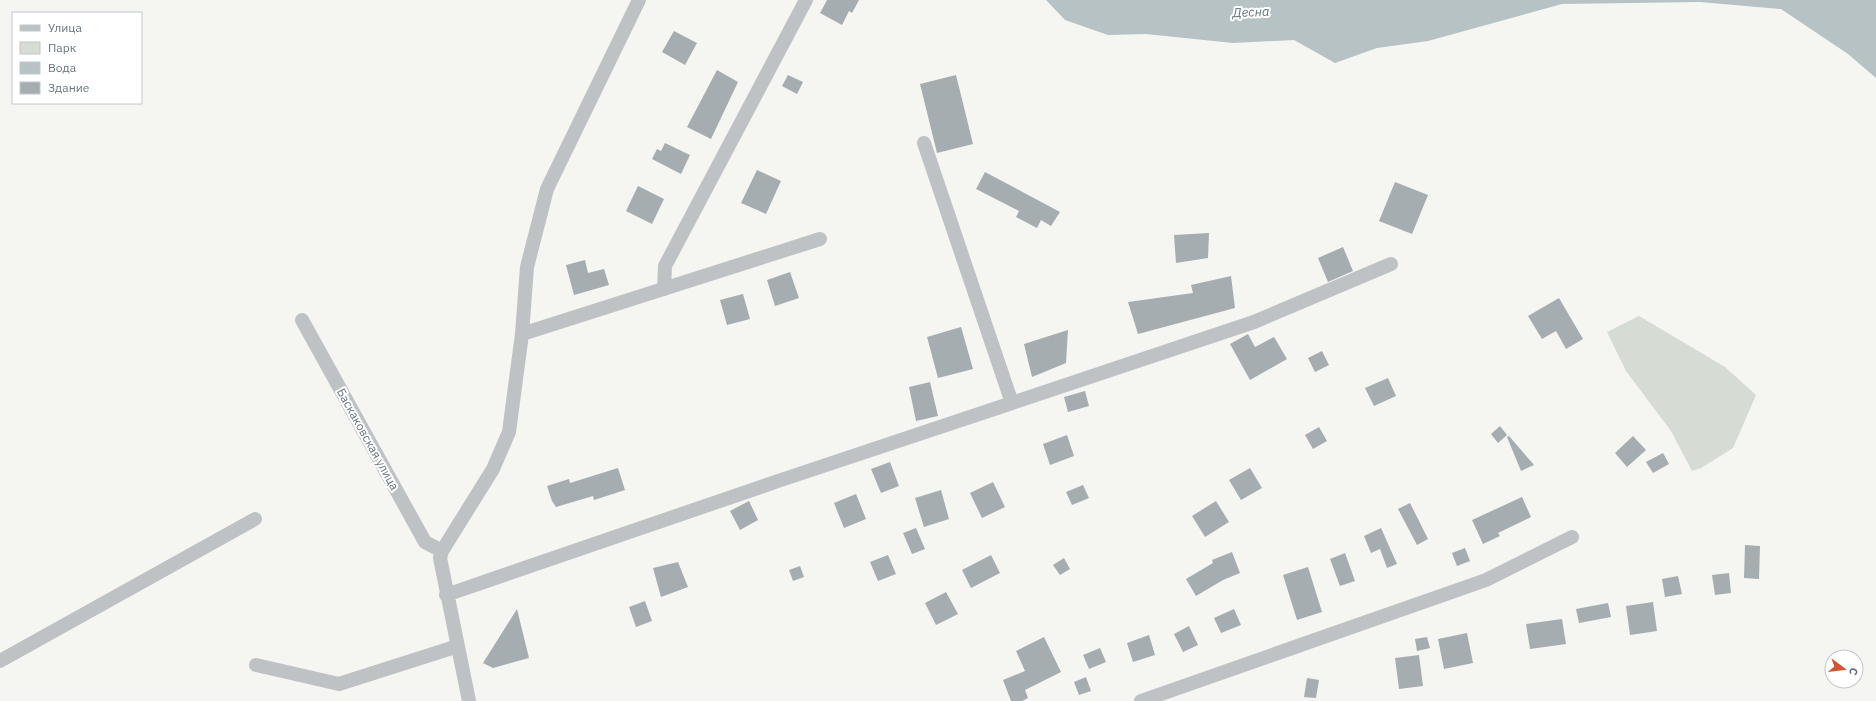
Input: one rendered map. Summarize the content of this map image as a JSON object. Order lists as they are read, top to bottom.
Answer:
{
  "streets": {
    "street": ["Баскаковская улица"]
  },
  "water": ["Десна"],
  "legend": [
    "Улица",
    "Парк",
    "Вода",
    "Здание"
  ],
  "north": "right"
}
